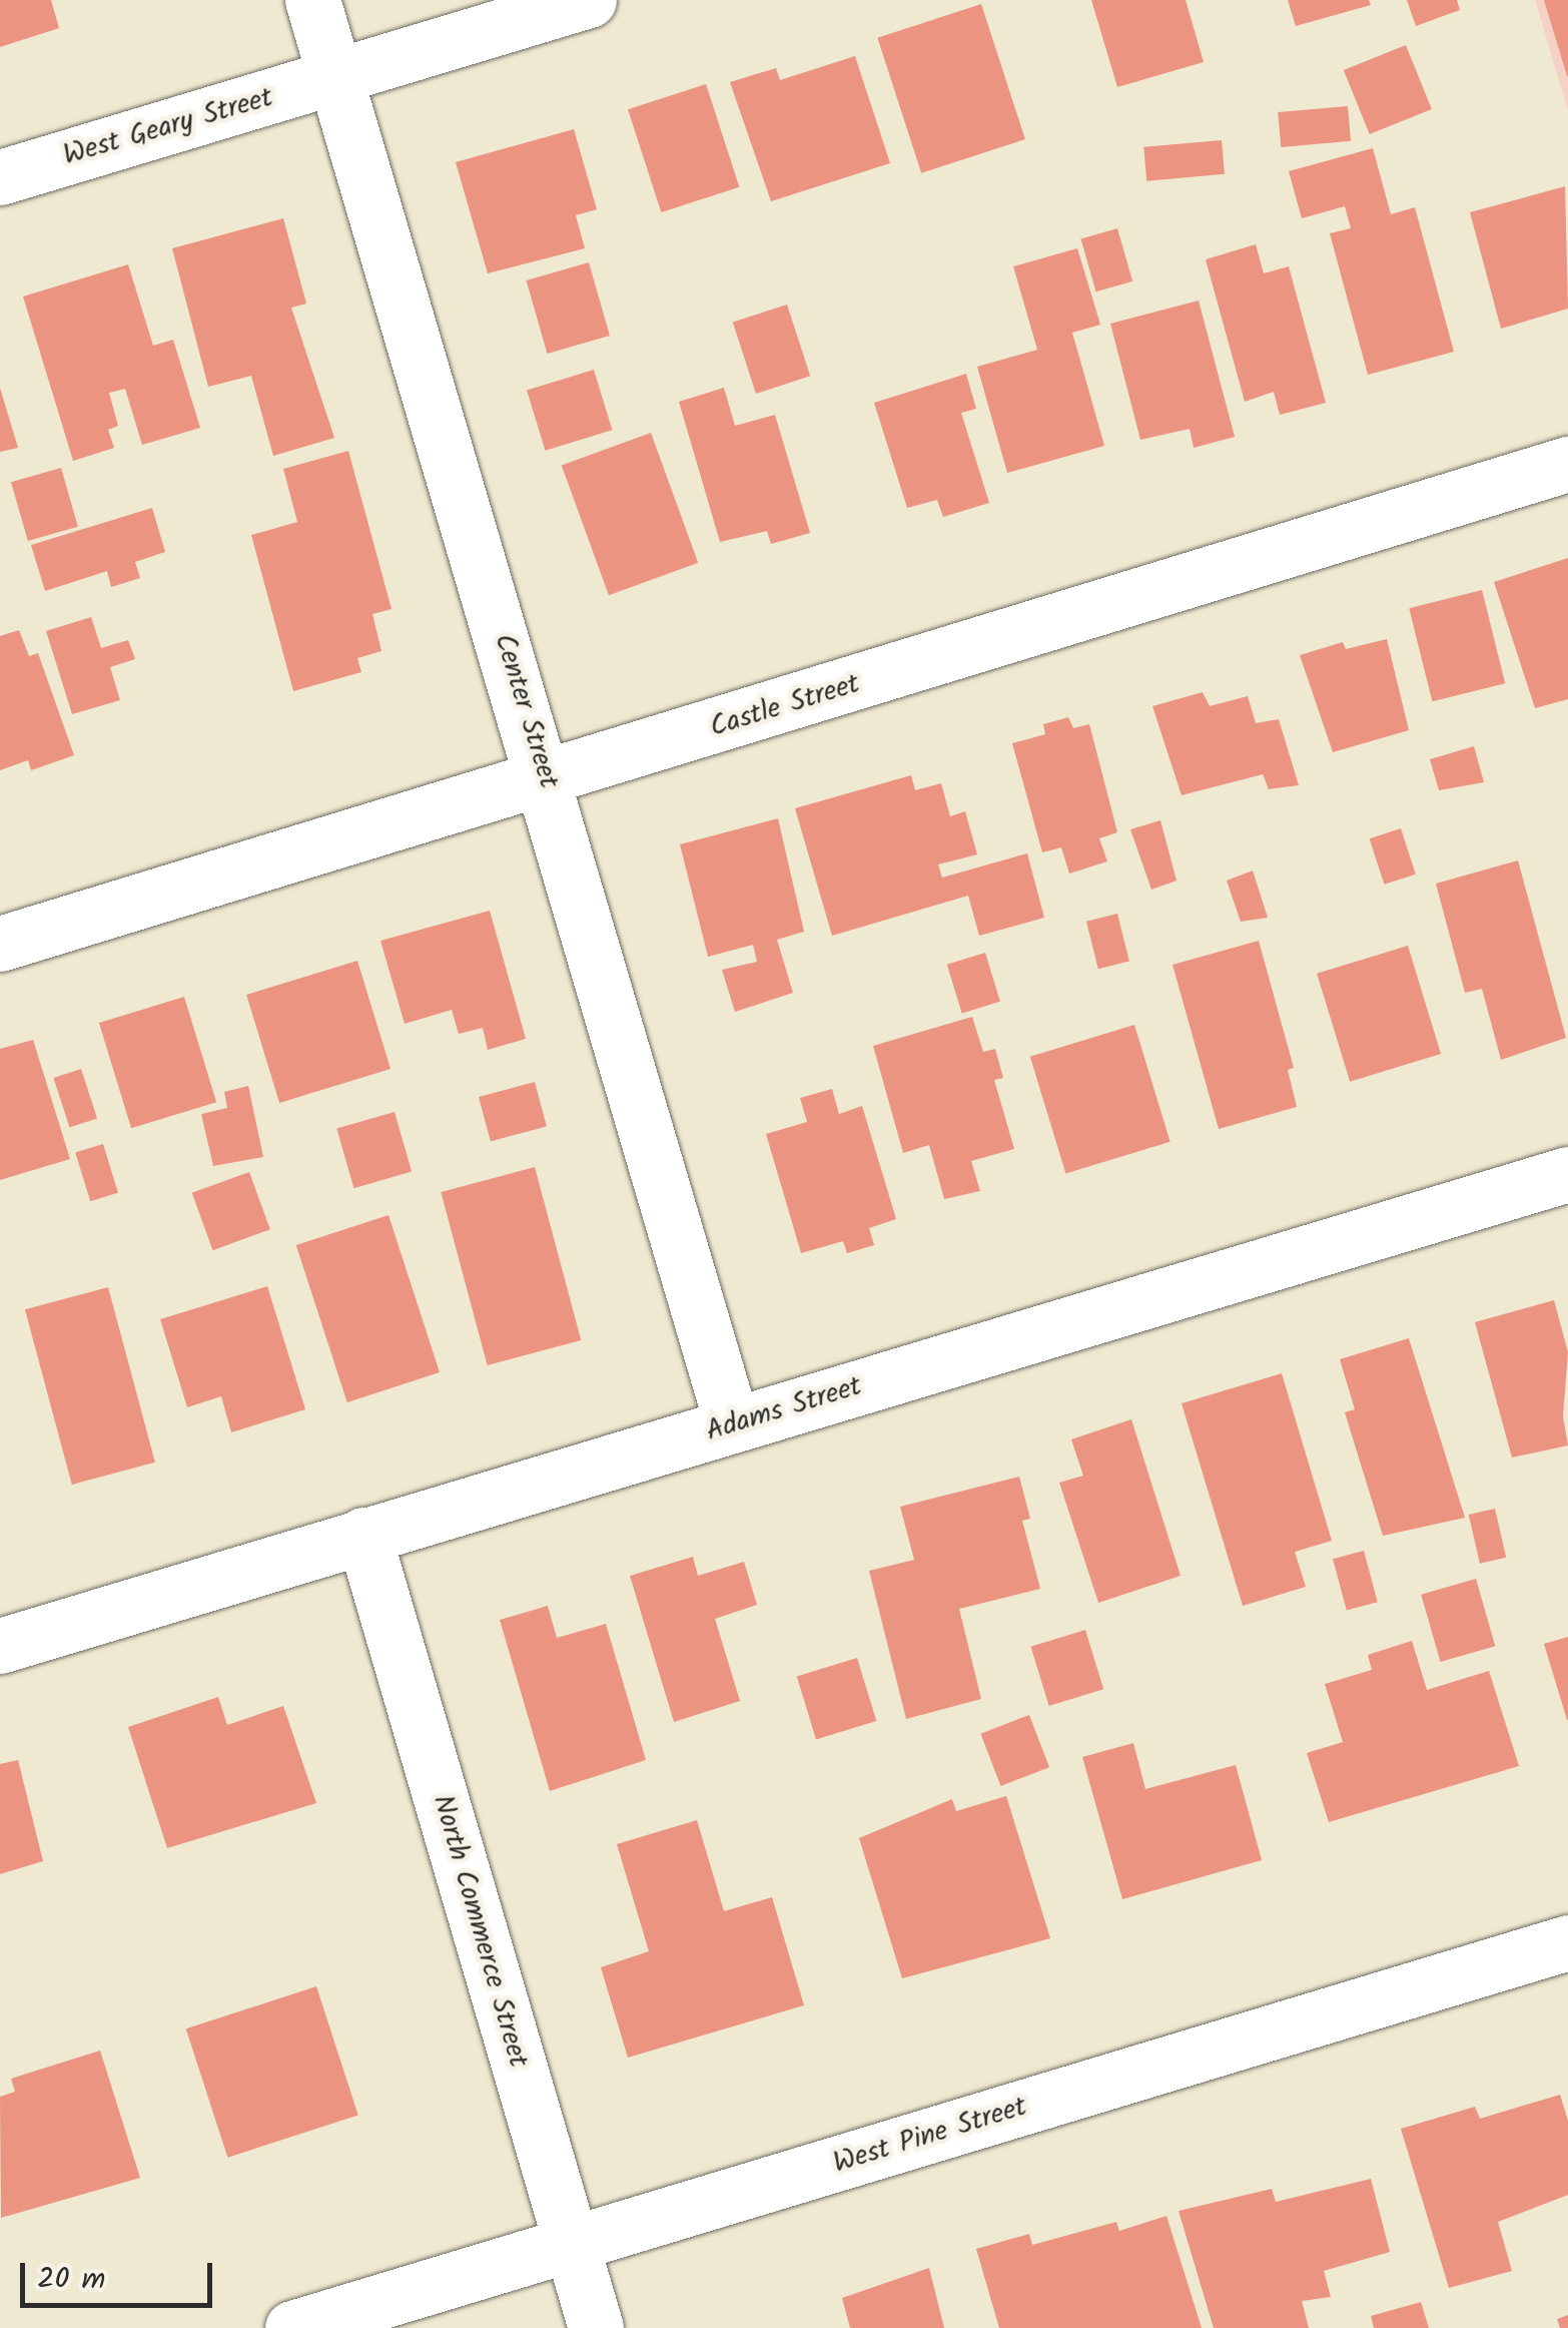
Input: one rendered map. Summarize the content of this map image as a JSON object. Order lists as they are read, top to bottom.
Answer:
{
  "streets": {
    "street": [
      "West Geary Street",
      "Castle Street",
      "Center Street",
      "Adams Street",
      "North Commerce Street",
      "West Pine Street"
    ]
  },
  "crossings": [
    ["West Geary Street", "Center Street"],
    ["Castle Street", "Center Street"],
    ["Center Street", "Adams Street"],
    ["Adams Street", "North Commerce Street"],
    ["North Commerce Street", "West Pine Street"]
  ],
  "scale_bar": "20 m"
}
